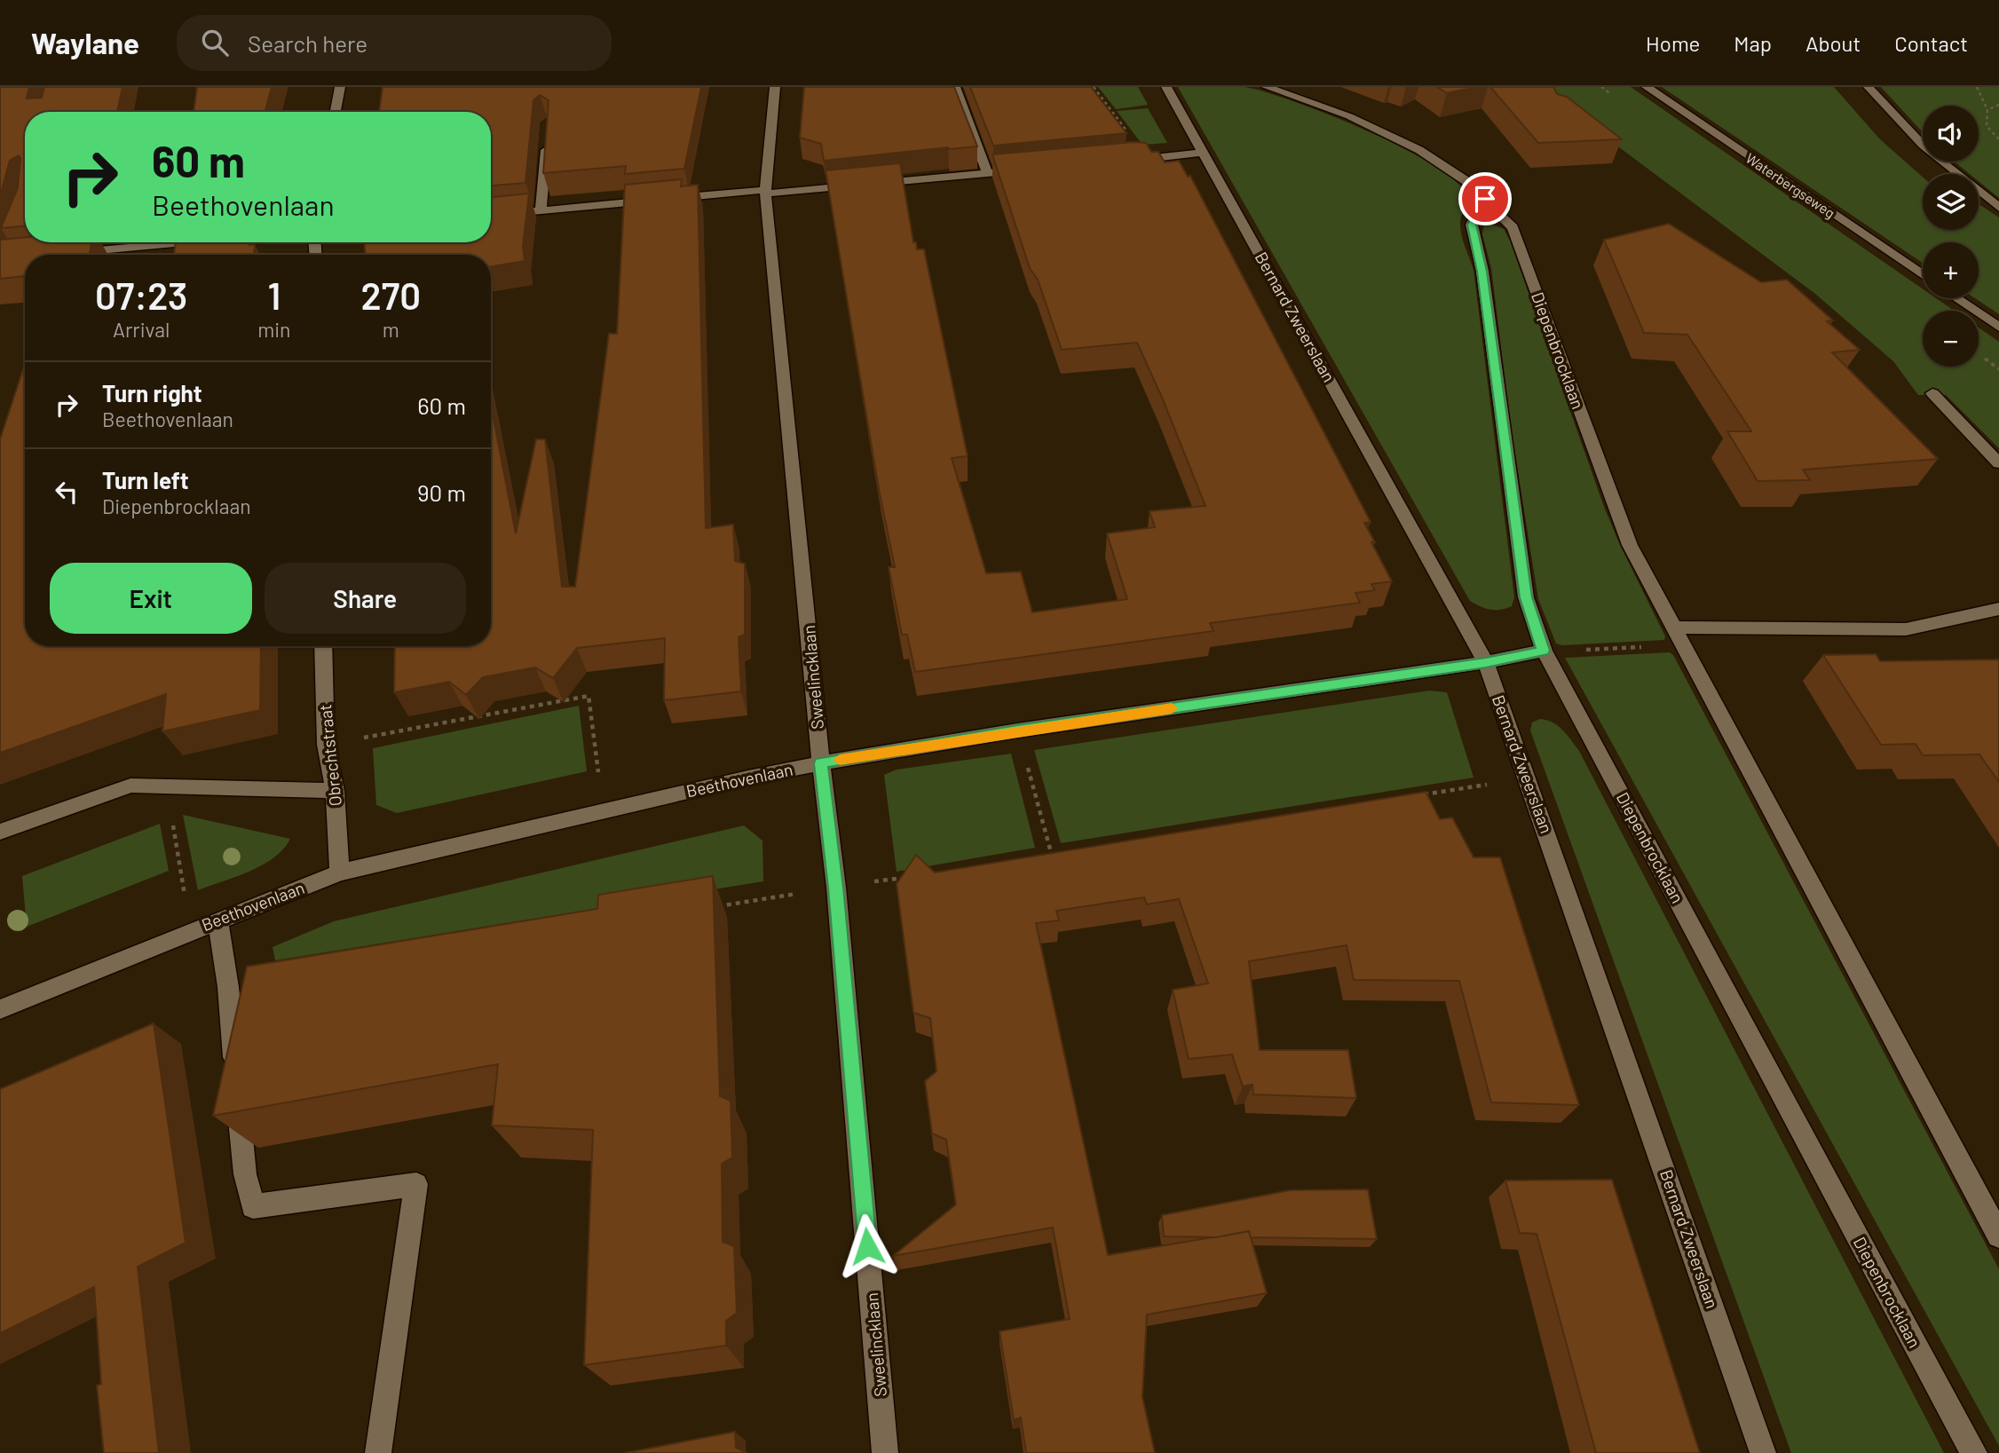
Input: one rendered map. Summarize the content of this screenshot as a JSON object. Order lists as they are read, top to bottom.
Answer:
{
  "streets": {
    "street": [
      "Waterbergseweg",
      "Bernard Zweerslaan",
      "Diepenbrocklaan",
      "Sweelincklaan",
      "Obrechtstraat",
      "Beethovenlaan"
    ]
  },
  "crossings": [
    ["Bernard Zweerslaan", "Beethovenlaan"],
    ["Diepenbrocklaan", "Beethovenlaan"],
    ["Sweelincklaan", "Beethovenlaan"],
    ["Obrechtstraat", "Beethovenlaan"]
  ],
  "page": {
    "header": "Waylane",
    "search": "Search here",
    "nav": [
      "Home",
      "Map",
      "About",
      "Contact"
    ],
    "map_buttons": ["+", "−"],
    "turn": ["60 m", "Beethovenlaan"],
    "eta": [
      "07:23",
      "Arrival",
      "1",
      "min",
      "270",
      "m"
    ],
    "list": [
      {
        "name": "Turn right",
        "note": "Beethovenlaan",
        "value": "60 m"
      },
      {
        "name": "Turn left",
        "note": "Diepenbrocklaan",
        "value": "90 m"
      }
    ],
    "buttons": ["Exit", "Share"]
  }
}
